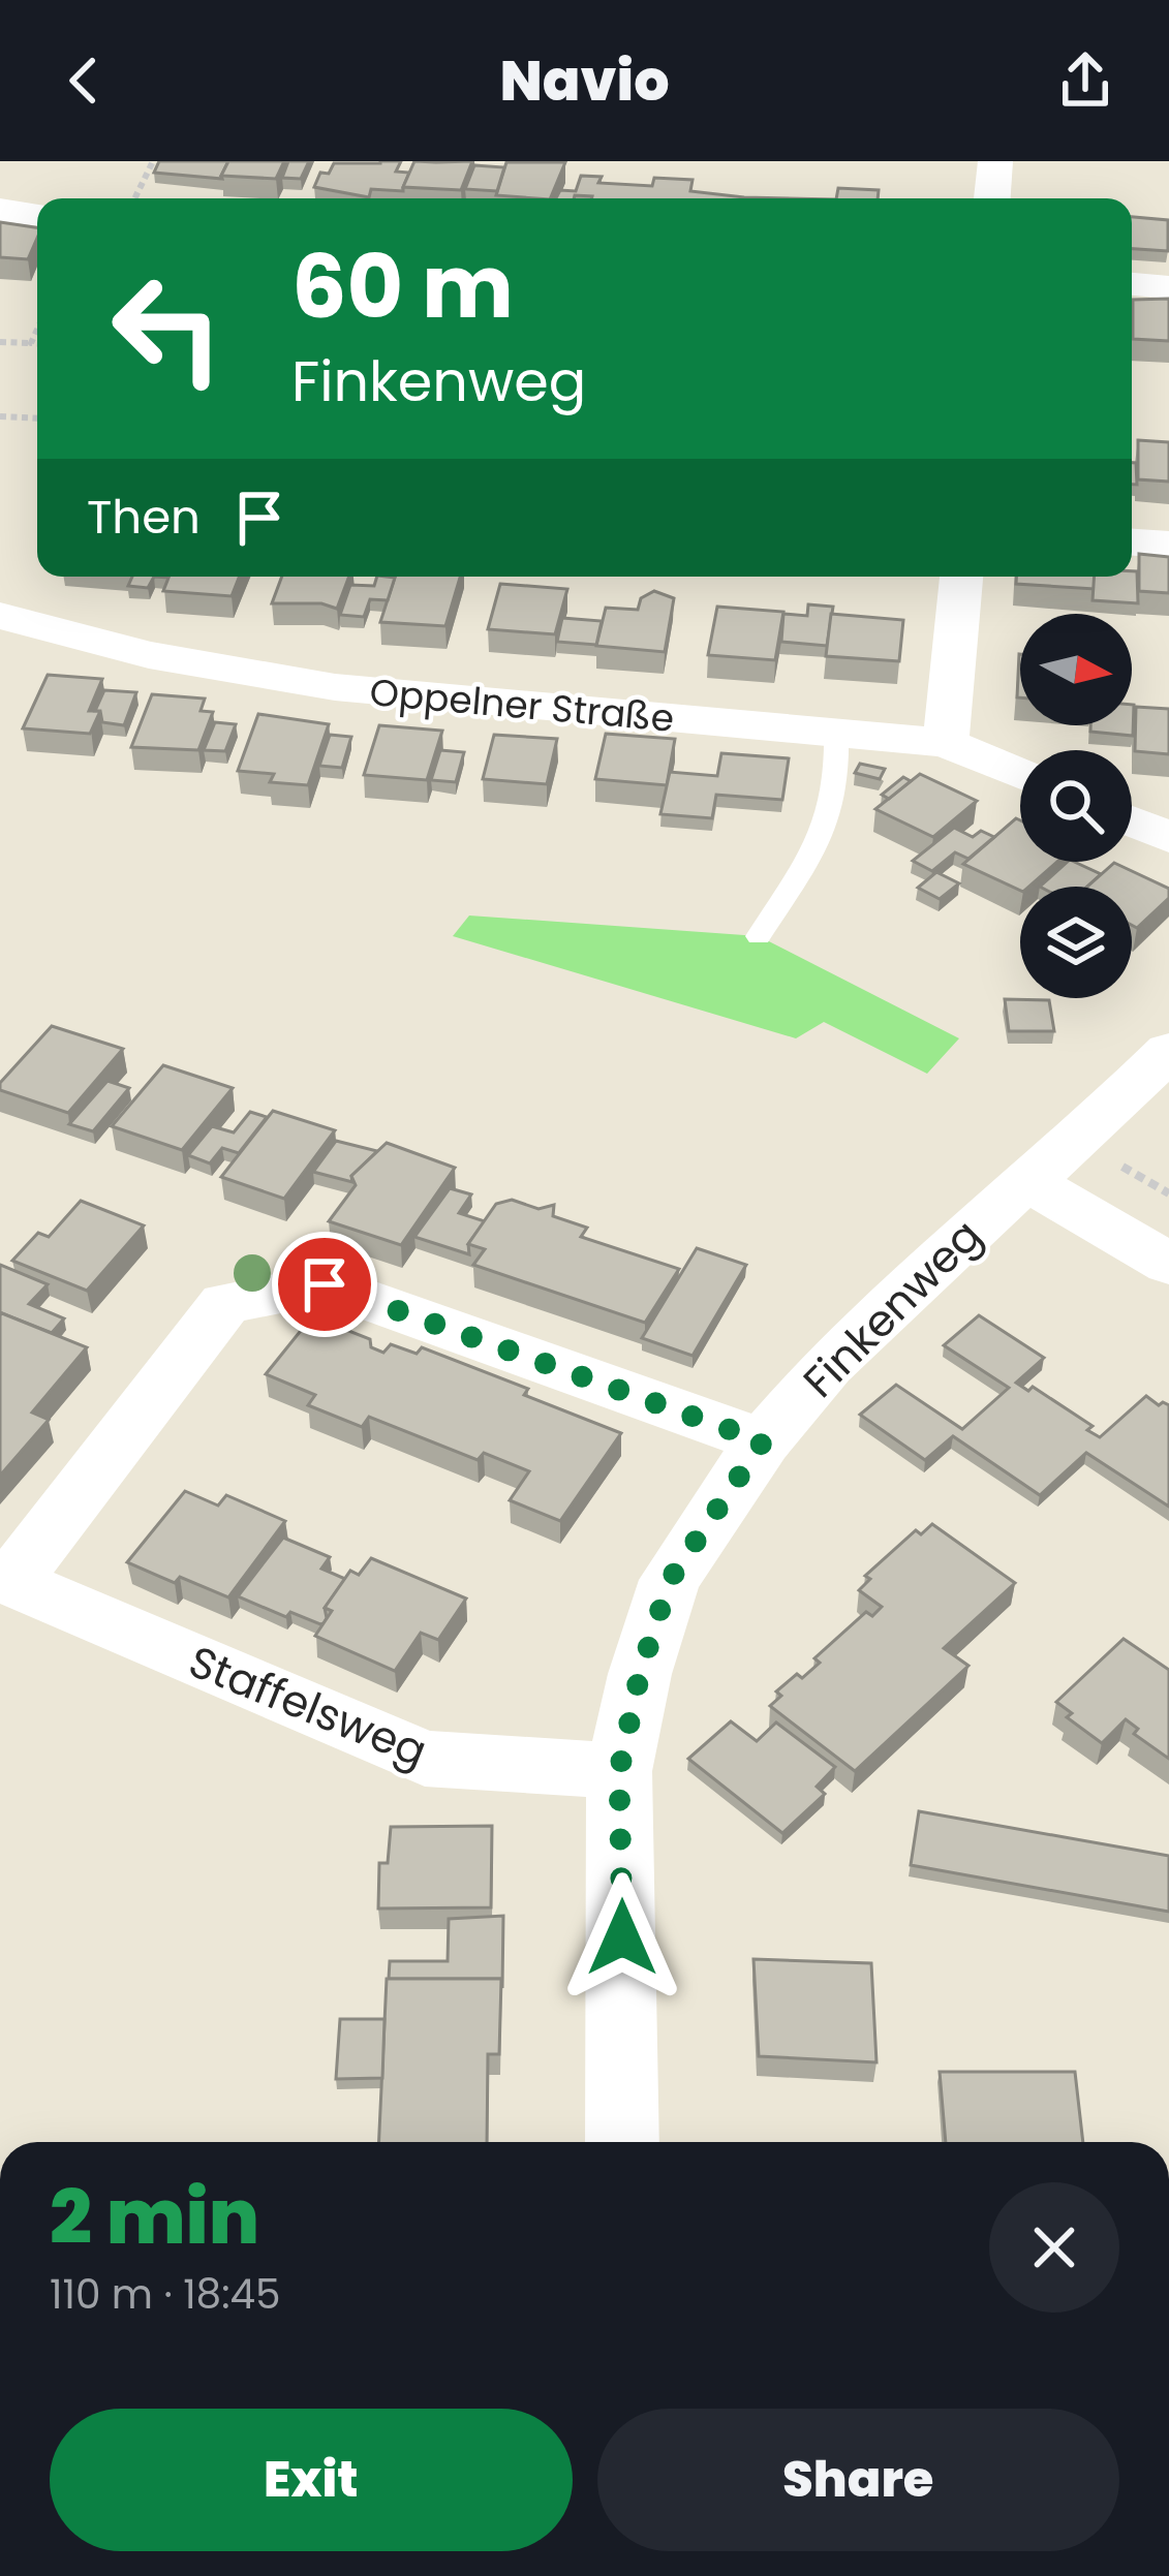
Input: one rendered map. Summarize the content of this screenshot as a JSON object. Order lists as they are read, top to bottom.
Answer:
{
  "streets": {
    "street": ["Oppelner Straße", "Finkenweg", "Staffelsweg"]
  },
  "crossings": [
    ["Finkenweg", "Staffelsweg"]
  ],
  "north": "right",
  "page": {
    "header": "Navio",
    "turn": ["60 m", "Finkenweg"],
    "then": "Then",
    "heading": ["2 min", "110 m · 18:45"],
    "buttons": ["Exit", "Share"]
  }
}
